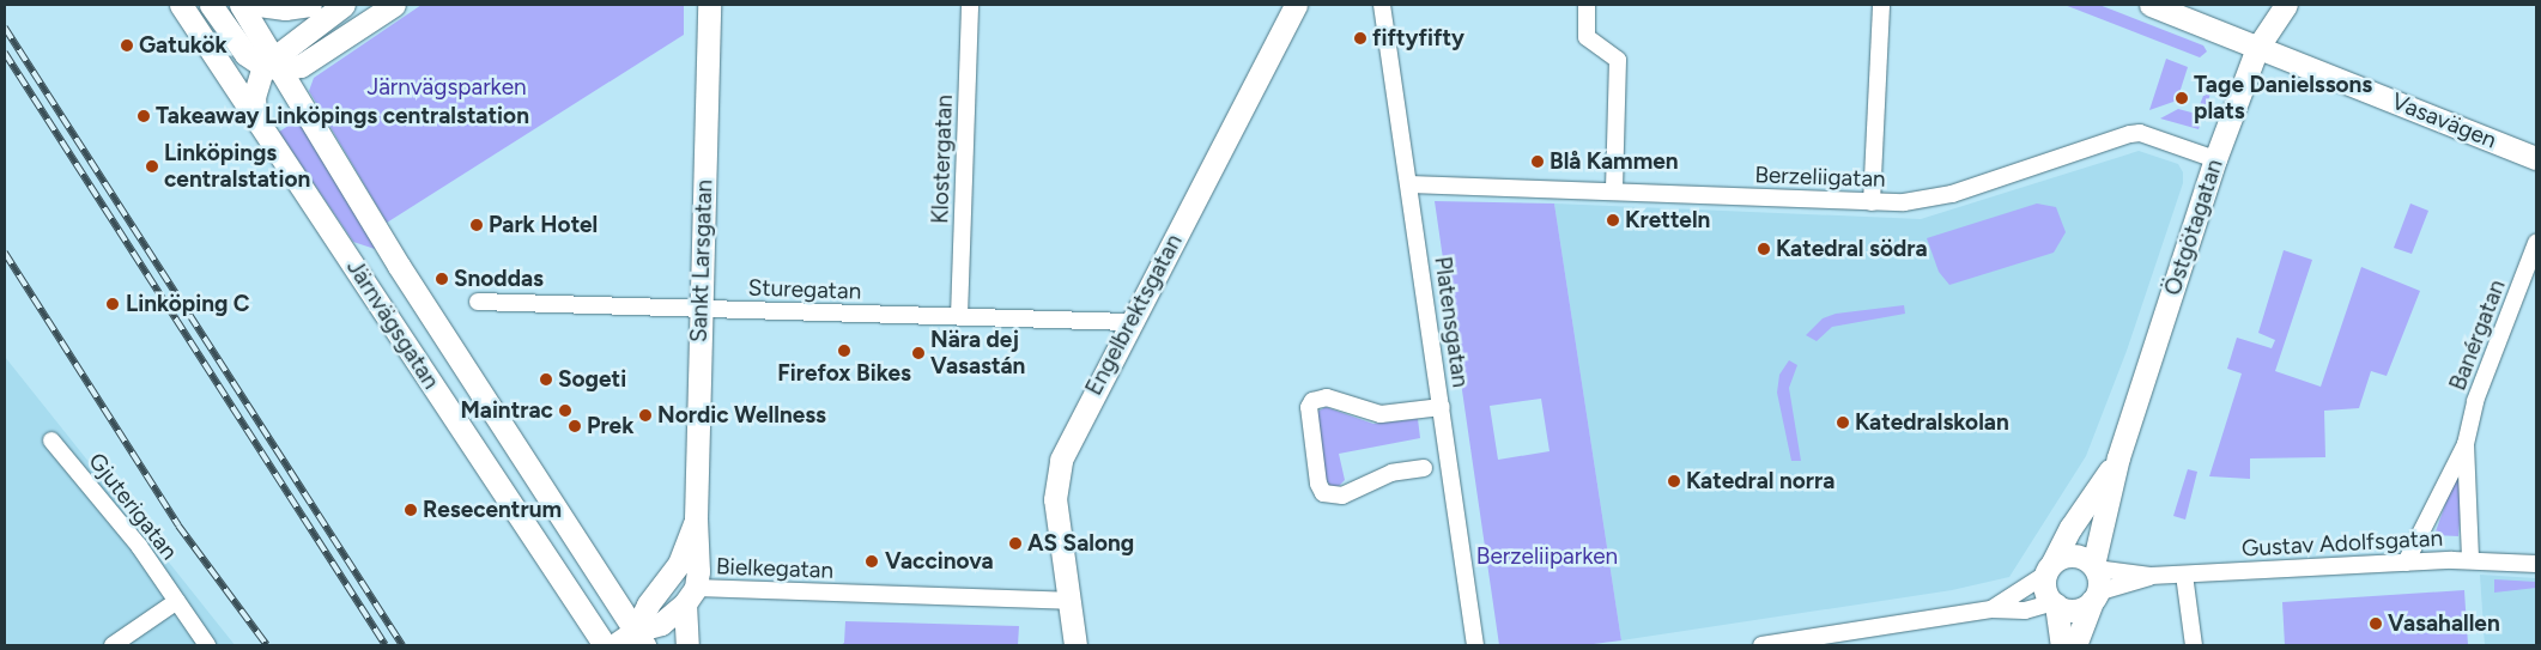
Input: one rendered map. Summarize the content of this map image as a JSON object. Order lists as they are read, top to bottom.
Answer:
{
  "streets": {
    "main road": [
      "Vasavägen",
      "Östgötagatan",
      "Sankt Larsgatan",
      "Engelbrektsgatan",
      "Järnvägsgatan"
    ],
    "street": [
      "Klostergatan",
      "Berzeliigatan",
      "Sturegatan",
      "Platensgatan",
      "Banérgatan",
      "Gjuterigatan",
      "Gustav Adolfsgatan",
      "Bielkegatan"
    ]
  },
  "crossings": [
    ["Vasavägen", "Östgötagatan"],
    ["Klostergatan", "Sturegatan"],
    ["Berzeliigatan", "Östgötagatan"],
    ["Berzeliigatan", "Platensgatan"],
    ["Östgötagatan", "Gustav Adolfsgatan"],
    ["Sankt Larsgatan", "Sturegatan"],
    ["Sankt Larsgatan", "Järnvägsgatan"],
    ["Sankt Larsgatan", "Bielkegatan"],
    ["Sturegatan", "Engelbrektsgatan"],
    ["Engelbrektsgatan", "Bielkegatan"],
    ["Banérgatan", "Gustav Adolfsgatan"]
  ],
  "parks": ["Järnvägsparken", "Berzeliiparken"],
  "places": [
    "fiftyfifty",
    "Gatukök",
    "Tage Danielssons plats",
    "Takeaway Linköpings centralstation",
    "Blå Kammen",
    "Linköpings centralstation",
    "Kretteln",
    "Park Hotel",
    "Katedral södra",
    "Snoddas",
    "Linköping C",
    "Firefox Bikes",
    "Nära dej Vasastán",
    "Sogeti",
    "Maintrac",
    "Nordic Wellness",
    "Katedralskolan",
    "Prek",
    "Katedral norra",
    "Resecentrum",
    "AS Salong",
    "Vaccinova",
    "Vasahallen"
  ]
}
